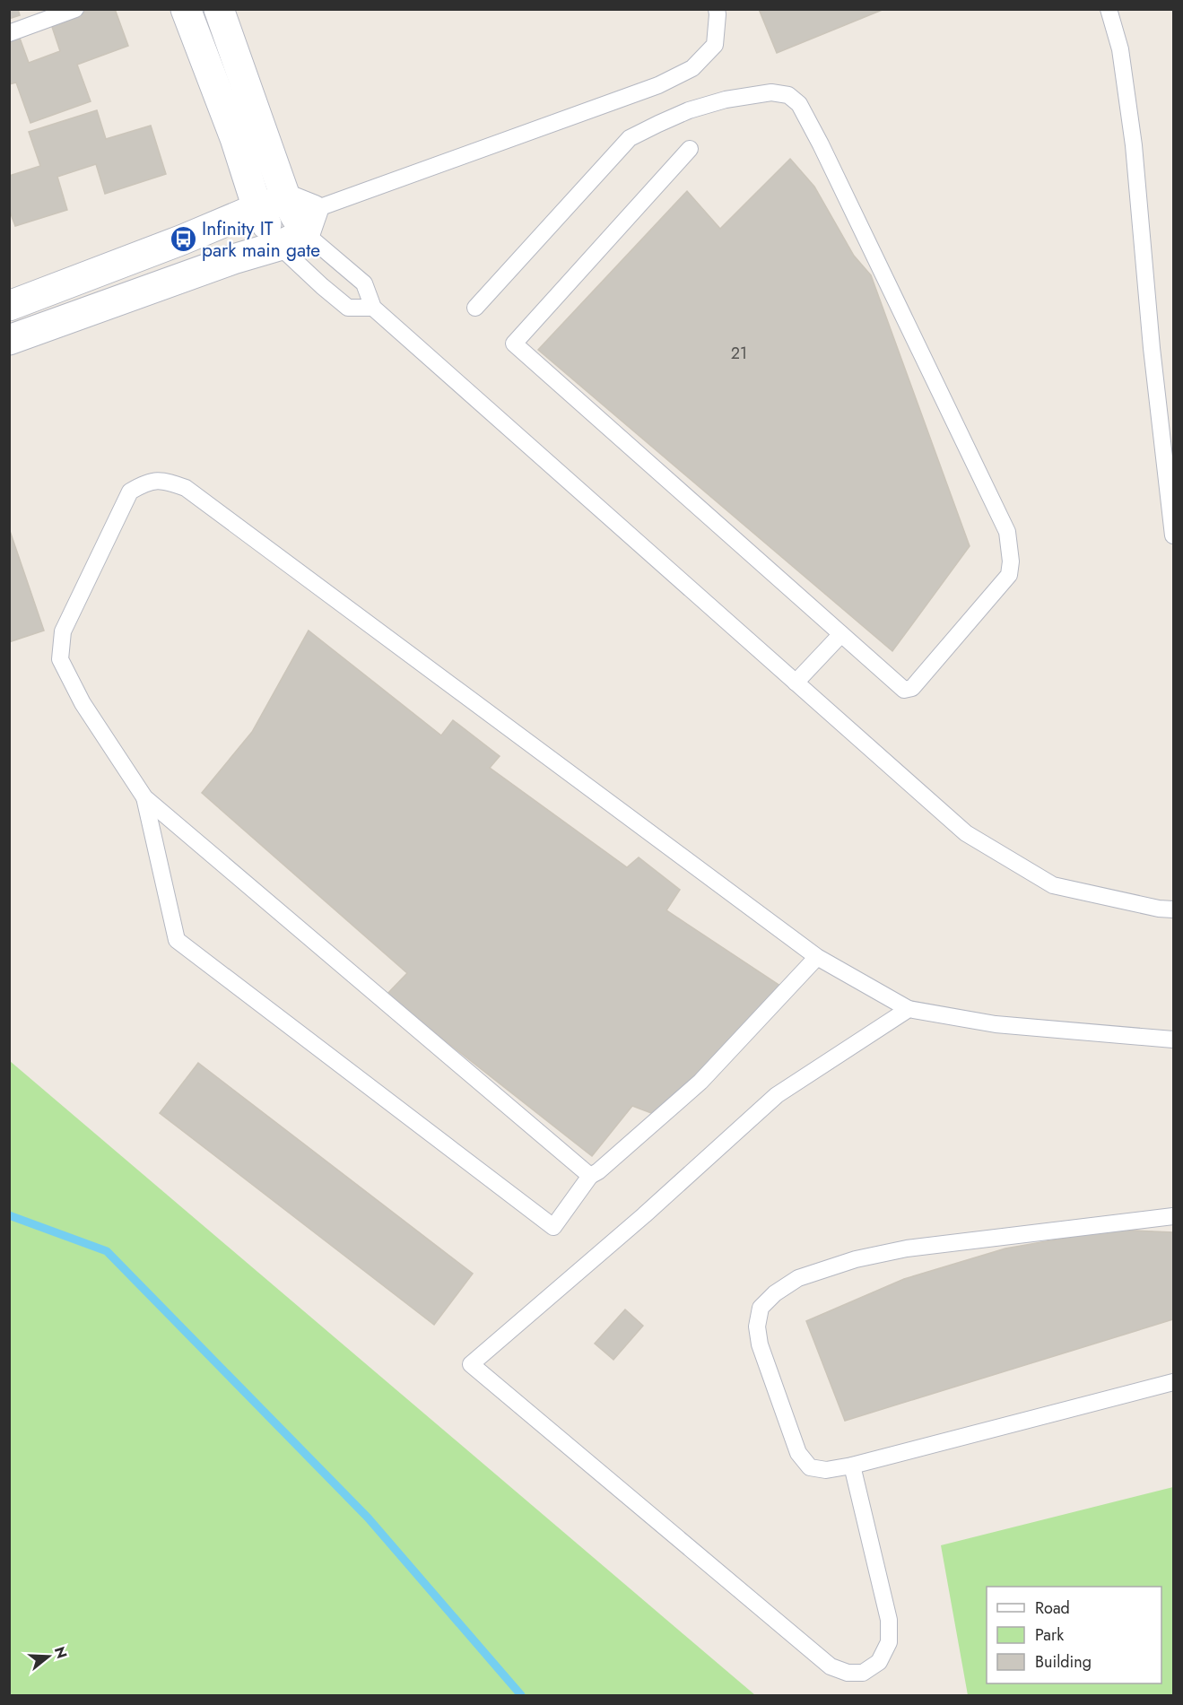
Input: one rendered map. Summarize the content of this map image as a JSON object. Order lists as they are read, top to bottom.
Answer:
{
  "places": {
    "bus stop": ["Infinity IT park main gate"]
  },
  "house_numbers": ["21"],
  "legend": ["Road", "Park", "Building"],
  "north": "right"
}
